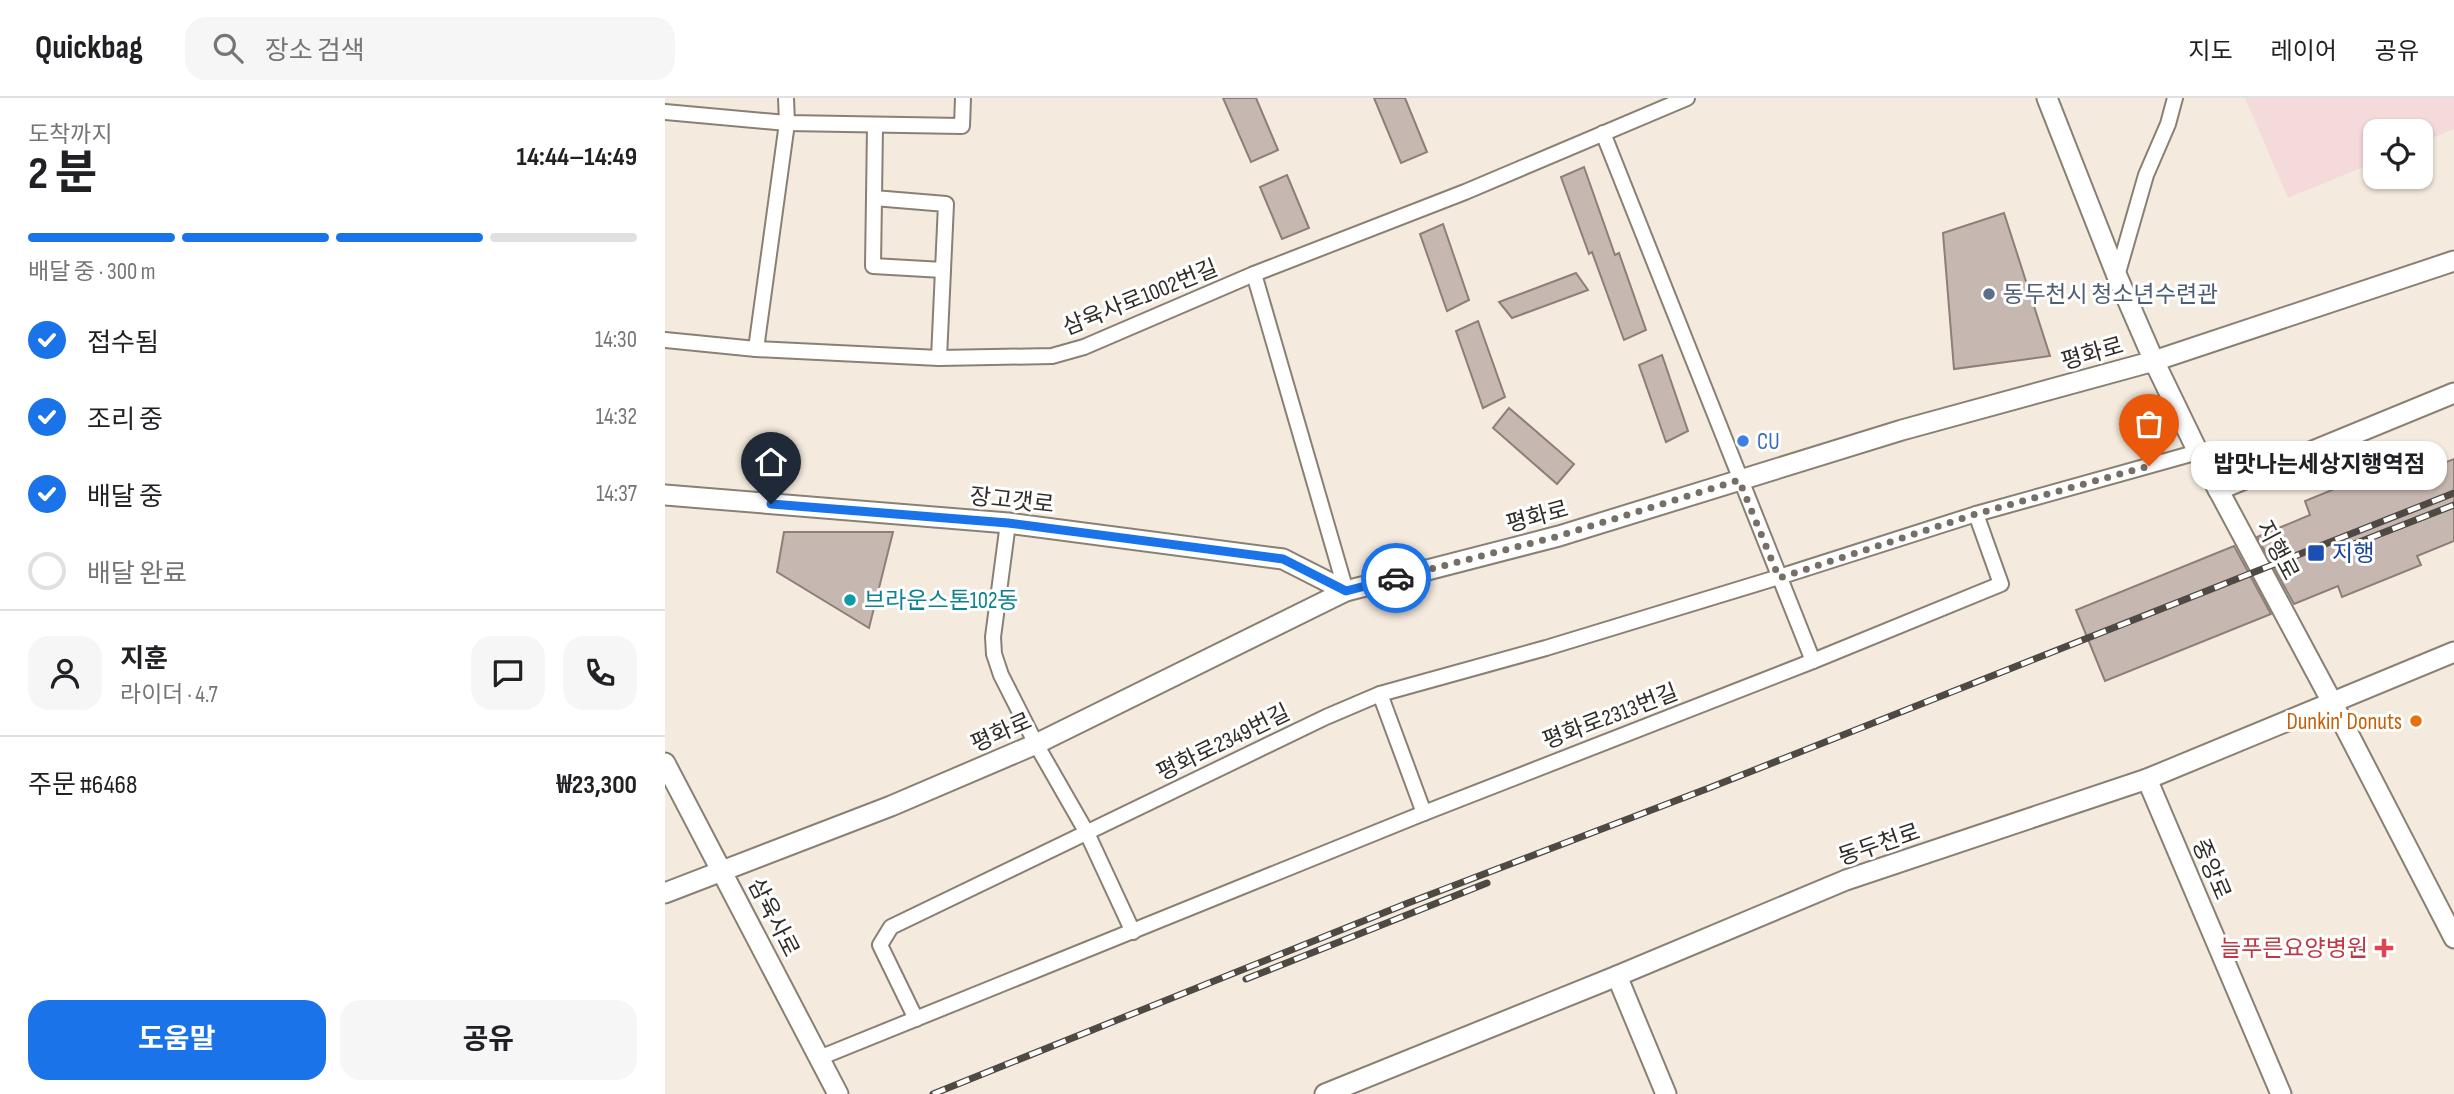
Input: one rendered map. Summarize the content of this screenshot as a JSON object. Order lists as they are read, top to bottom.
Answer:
{
  "streets": {
    "street": [
      "삼육사로1002번길",
      "평화로",
      "장고갯로",
      "지행로",
      "평화로2313번길",
      "평화로2349번길",
      "동두천로",
      "중앙로",
      "삼육사로"
    ]
  },
  "crossings": [
    ["평화로", "장고갯로"],
    ["평화로", "지행로"],
    ["평화로", "삼육사로"],
    ["지행로", "동두천로"],
    ["동두천로", "중앙로"]
  ],
  "places": {
    "other": [
      "동두천시 청소년수련관",
      "CU",
      "밥맛나는세상지행역점",
      "브라운스톤102동",
      "Dunkin' Donuts"
    ],
    "transit": ["지행"],
    "health": ["늘푸른요양병원"]
  },
  "page": {
    "header": "Quickbag",
    "search": "장소 검색",
    "nav": ["지도", "레이어", "공유"],
    "heading": ["2 분", "도착까지", "14:44–14:49"],
    "panel": [
      "지훈",
      "라이더 · 4.7",
      "주문 #6468",
      "₩23,300"
    ],
    "bar": "배달 중 · 300 m",
    "list": [
      ["접수됨", "14:30"],
      ["조리 중", "14:32"],
      ["배달 중", "14:37"],
      "배달 완료"
    ],
    "bubble": "밥맛나는세상지행역점",
    "buttons": ["도움말", "공유"]
  }
}
